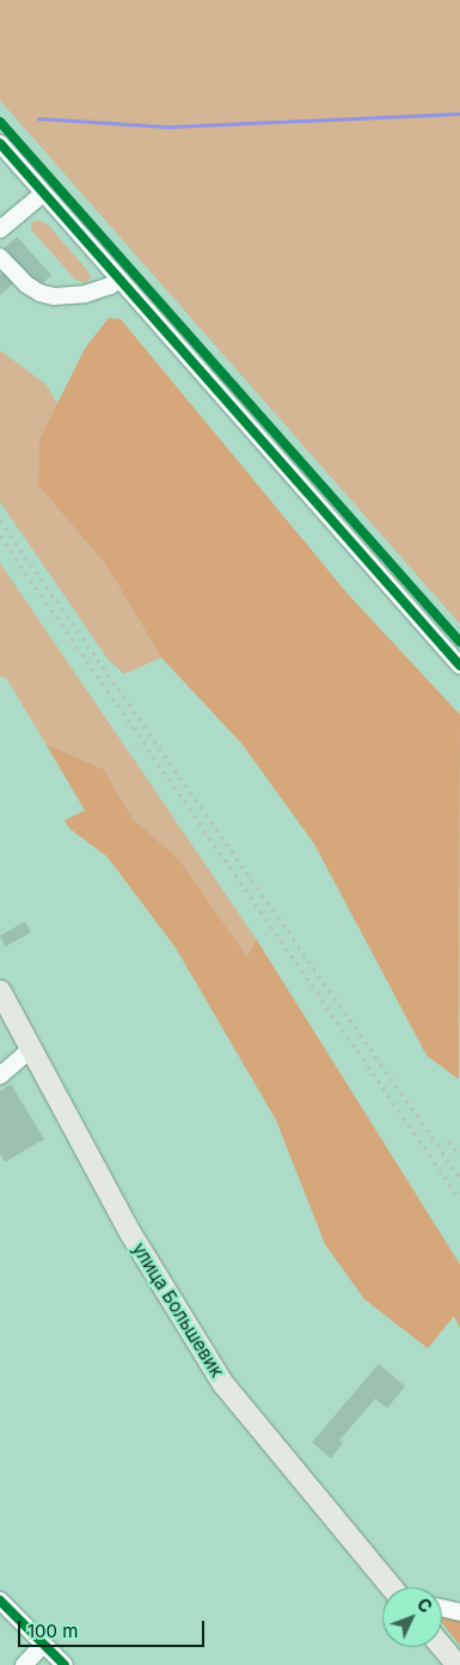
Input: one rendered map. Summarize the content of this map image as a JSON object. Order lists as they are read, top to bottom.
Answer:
{
  "streets": {
    "main road": ["улица Большевик"]
  },
  "scale_bar": "100 m",
  "north": "top right"
}
